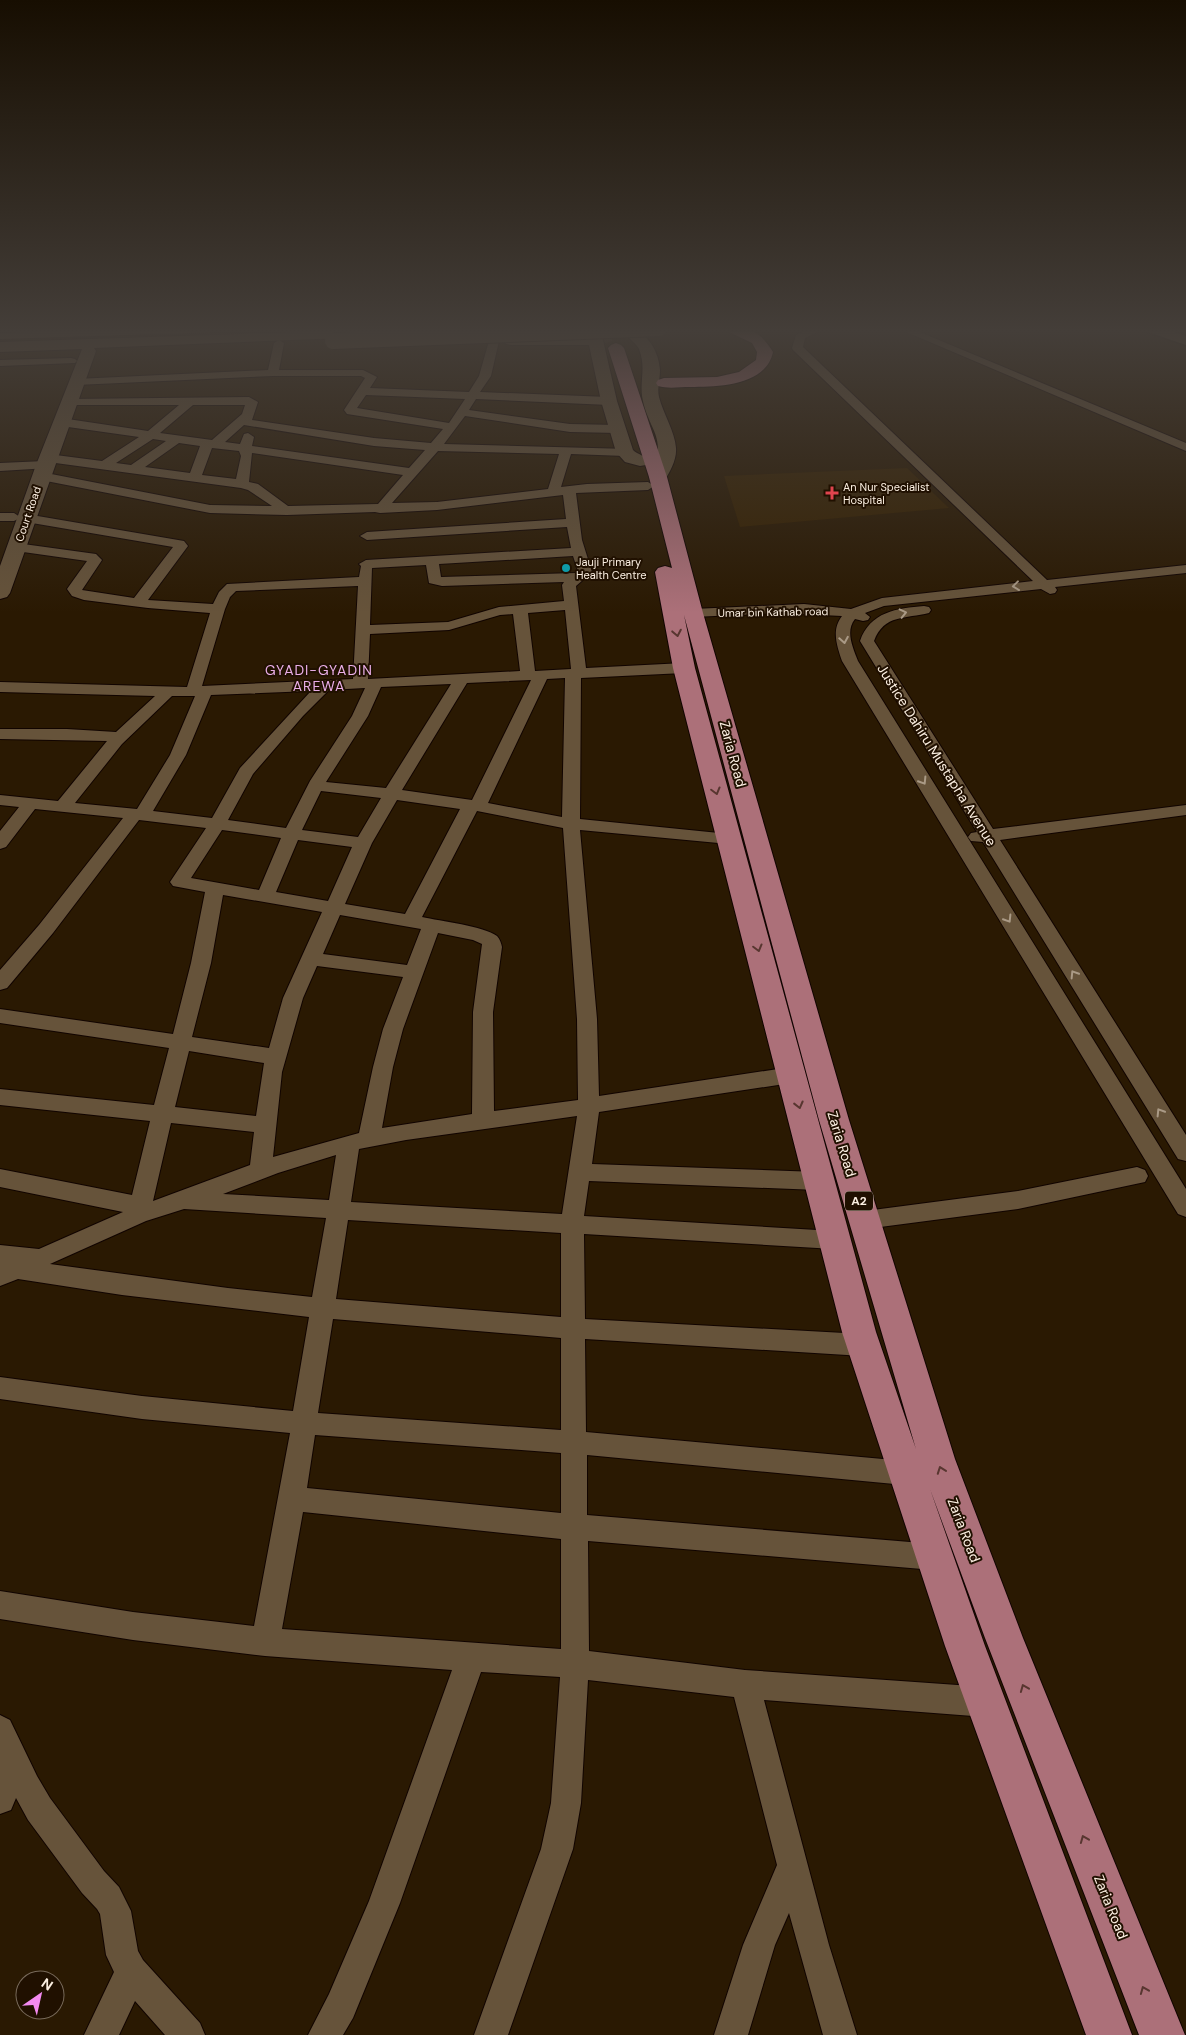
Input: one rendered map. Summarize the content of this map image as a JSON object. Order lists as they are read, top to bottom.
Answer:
{
  "streets": {
    "highway": ["Zaria Road", "A2"],
    "main road": ["Court Road"],
    "street": ["Umar bin Kathab road", "Justice Dahiru Mustapha Avenue"]
  },
  "crossings": [
    ["Umar bin Kathab road", "Zaria Road"]
  ],
  "districts": ["GYADI-GYADIN AREWA"],
  "places": {
    "health": ["An Nur Specialist Hospital"],
    "other": ["Jauji Primary Health Centre"]
  },
  "north": "top right"
}
